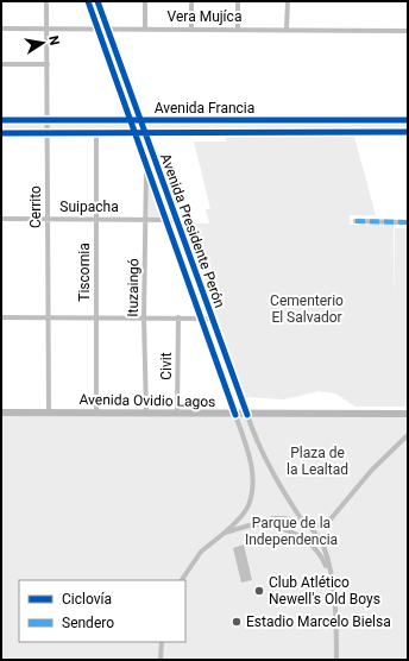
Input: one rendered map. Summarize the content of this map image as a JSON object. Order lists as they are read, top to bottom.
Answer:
{
  "streets": {
    "main road": ["Avenida Francia", "Avenida Presidente Perón", "Avenida Ovidio Lagos"],
    "street": [
      "Vera Mujíca",
      "Cerrito",
      "Suipacha",
      "Tiscornia",
      "Ituzaingó",
      "Civit"
    ]
  },
  "crossings": [
    ["Vera Mujíca", "Cerrito"],
    ["Vera Mujíca", "Avenida Presidente Perón"],
    ["Avenida Francia", "Cerrito"],
    ["Avenida Francia", "Avenida Presidente Perón"],
    ["Avenida Francia", "Tiscornia"],
    ["Cerrito", "Suipacha"],
    ["Cerrito", "Avenida Ovidio Lagos"],
    ["Suipacha", "Avenida Presidente Perón"],
    ["Suipacha", "Tiscornia"],
    ["Suipacha", "Ituzaingó"],
    ["Avenida Presidente Perón", "Ituzaingó"],
    ["Avenida Presidente Perón", "Avenida Ovidio Lagos"],
    ["Tiscornia", "Avenida Ovidio Lagos"],
    ["Ituzaingó", "Avenida Ovidio Lagos"],
    ["Civit", "Avenida Ovidio Lagos"]
  ],
  "parks": ["Cementerio El Salvador", "Plaza de la Lealtad", "Parque de la Independencia"],
  "places": ["Club Atlético Newell's Old Boys", "Estadio Marcelo Bielsa"],
  "legend": ["Ciclovía", "Sendero"],
  "north": "right"
}
